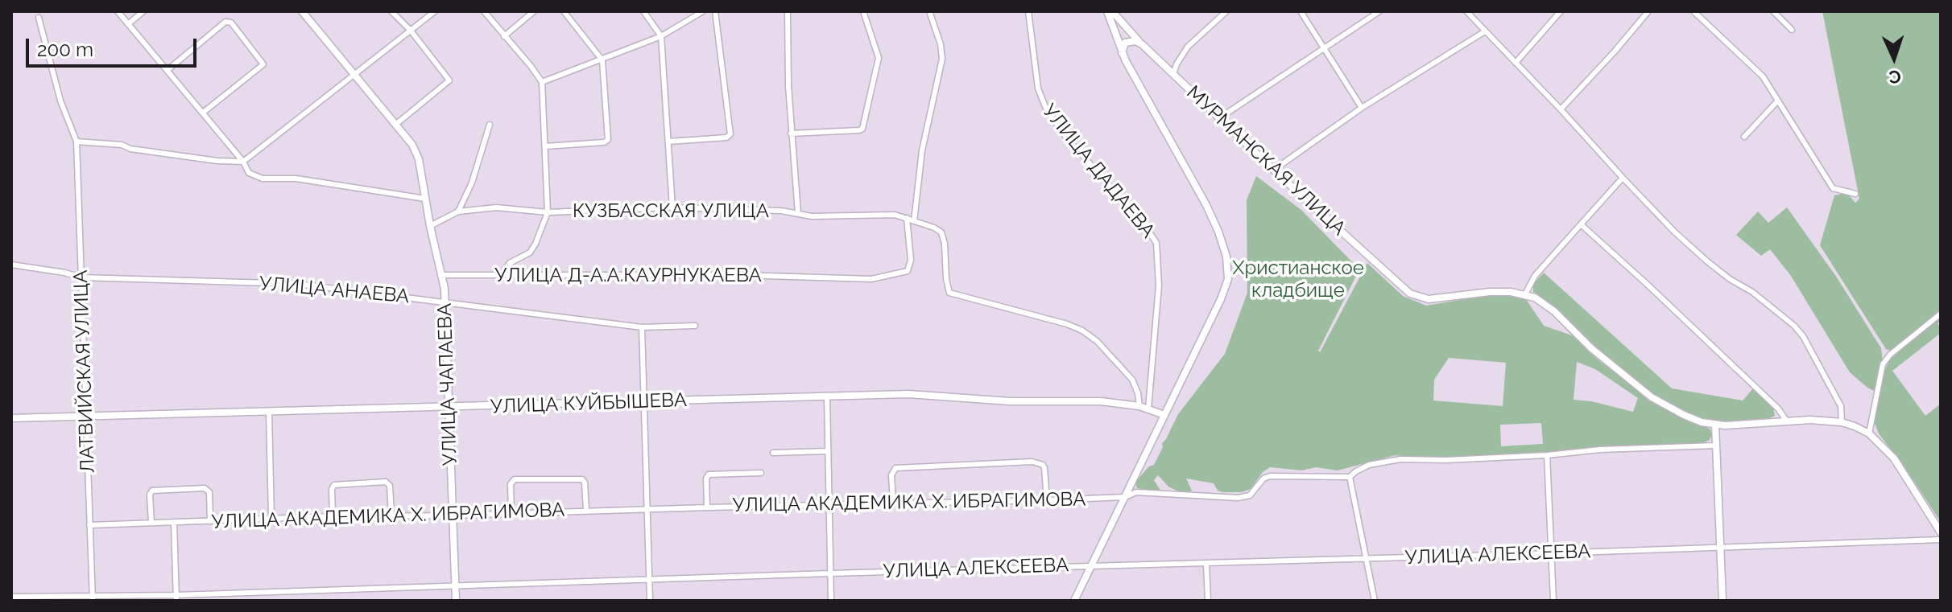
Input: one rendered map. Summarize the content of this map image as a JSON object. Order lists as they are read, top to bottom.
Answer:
{
  "streets": {
    "street": [
      "МУРМАНСКАЯ УЛИЦА",
      "УЛИЦА ДАДАЕВА",
      "КУЗБАССКАЯ УЛИЦА",
      "УЛИЦА Д-А.А.КАУРНУКАЕВА",
      "УЛИЦА АНАЕВА",
      "ЛАТВИЙСКАЯ УЛИЦА",
      "УЛИЦА ЧАПАЕВА",
      "УЛИЦА КУЙБЫШЕВА",
      "УЛИЦА АКАДЕМИКА Х. ИБРАГИМОВА",
      "УЛИЦА АЛЕКСЕЕВА"
    ]
  },
  "crossings": [
    ["УЛИЦА ДАДАЕВА", "УЛИЦА КУЙБЫШЕВА"],
    ["КУЗБАССКАЯ УЛИЦА", "УЛИЦА Д-А.А.КАУРНУКАЕВА"],
    ["КУЗБАССКАЯ УЛИЦА", "УЛИЦА ЧАПАЕВА"],
    ["КУЗБАССКАЯ УЛИЦА", "УЛИЦА КУЙБЫШЕВА"],
    ["УЛИЦА Д-А.А.КАУРНУКАЕВА", "УЛИЦА ЧАПАЕВА"],
    ["УЛИЦА АНАЕВА", "ЛАТВИЙСКАЯ УЛИЦА"],
    ["УЛИЦА АНАЕВА", "УЛИЦА ЧАПАЕВА"],
    ["ЛАТВИЙСКАЯ УЛИЦА", "УЛИЦА КУЙБЫШЕВА"],
    ["ЛАТВИЙСКАЯ УЛИЦА", "УЛИЦА АКАДЕМИКА Х. ИБРАГИМОВА"],
    ["ЛАТВИЙСКАЯ УЛИЦА", "УЛИЦА АЛЕКСЕЕВА"],
    ["УЛИЦА ЧАПАЕВА", "УЛИЦА КУЙБЫШЕВА"],
    ["УЛИЦА ЧАПАЕВА", "УЛИЦА АКАДЕМИКА Х. ИБРАГИМОВА"],
    ["УЛИЦА ЧАПАЕВА", "УЛИЦА АЛЕКСЕЕВА"]
  ],
  "parks": ["Христианское кладбище"],
  "scale_bar": "200 m",
  "north": "bottom"
}
